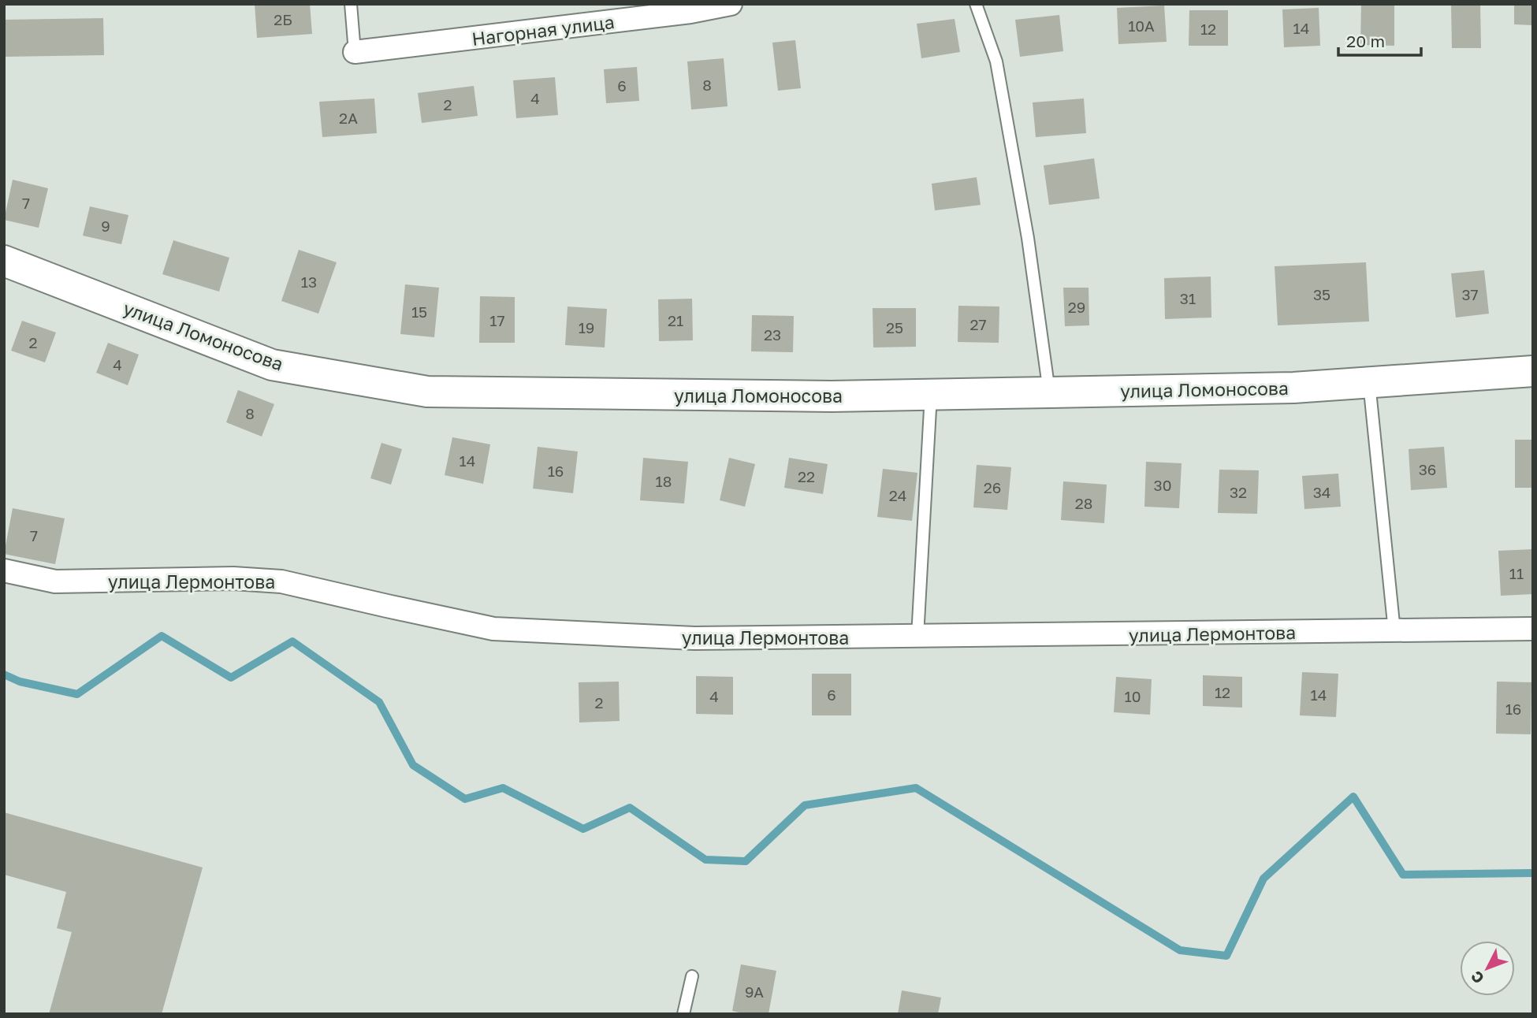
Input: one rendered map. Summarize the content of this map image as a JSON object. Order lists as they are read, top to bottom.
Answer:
{
  "streets": {
    "main road": ["улица Ломоносова"],
    "street": ["Нагорная улица", "улица Лермонтова"]
  },
  "house_numbers": [
    "2Б",
    "10А",
    "14",
    "12",
    "8",
    "6",
    "4",
    "2",
    "2А",
    "7",
    "9",
    "13",
    "35",
    "37",
    "31",
    "29",
    "15",
    "17",
    "21",
    "27",
    "19",
    "25",
    "23",
    "2",
    "4",
    "8",
    "14",
    "36",
    "16",
    "22",
    "18",
    "30",
    "26",
    "32",
    "34",
    "24",
    "28",
    "7",
    "11",
    "12",
    "6",
    "14",
    "4",
    "10",
    "2",
    "16",
    "9А"
  ],
  "scale_bar": "20 m",
  "north": "bottom left"
}
